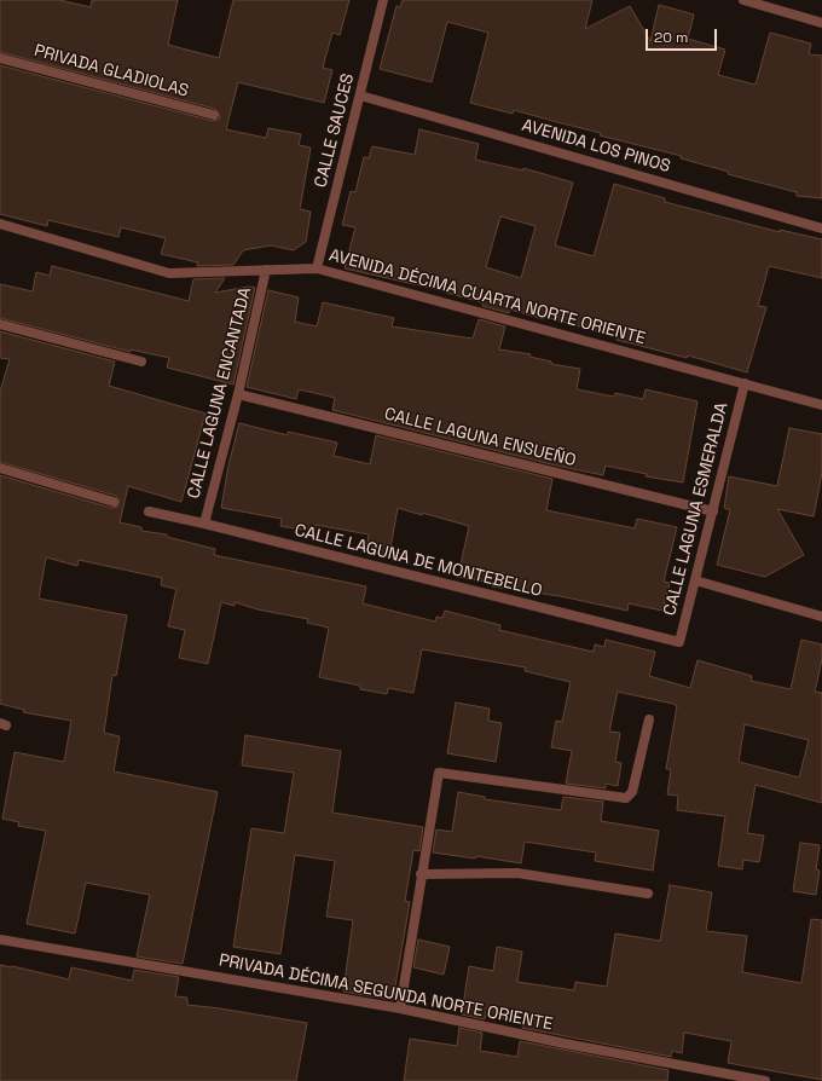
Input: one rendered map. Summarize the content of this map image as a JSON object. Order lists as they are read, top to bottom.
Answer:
{
  "streets": {
    "street": [
      "PRIVADA GLADIOLAS",
      "CALLE SAUCES",
      "AVENIDA LOS PINOS",
      "AVENIDA DÉCIMA CUARTA NORTE ORIENTE",
      "CALLE LAGUNA ENCANTADA",
      "CALLE LAGUNA ENSUEÑO",
      "CALLE LAGUNA ESMERALDA",
      "CALLE LAGUNA DE MONTEBELLO",
      "PRIVADA DÉCIMA SEGUNDA NORTE ORIENTE"
    ]
  },
  "crossings": [
    ["CALLE SAUCES", "AVENIDA LOS PINOS"],
    ["CALLE SAUCES", "AVENIDA DÉCIMA CUARTA NORTE ORIENTE"],
    ["AVENIDA DÉCIMA CUARTA NORTE ORIENTE", "CALLE LAGUNA ENCANTADA"],
    ["AVENIDA DÉCIMA CUARTA NORTE ORIENTE", "CALLE LAGUNA ESMERALDA"],
    ["CALLE LAGUNA ENCANTADA", "CALLE LAGUNA ENSUEÑO"],
    ["CALLE LAGUNA ENCANTADA", "CALLE LAGUNA DE MONTEBELLO"],
    ["CALLE LAGUNA ENSUEÑO", "CALLE LAGUNA ESMERALDA"],
    ["CALLE LAGUNA ESMERALDA", "CALLE LAGUNA DE MONTEBELLO"]
  ],
  "scale_bar": "20 m"
}
